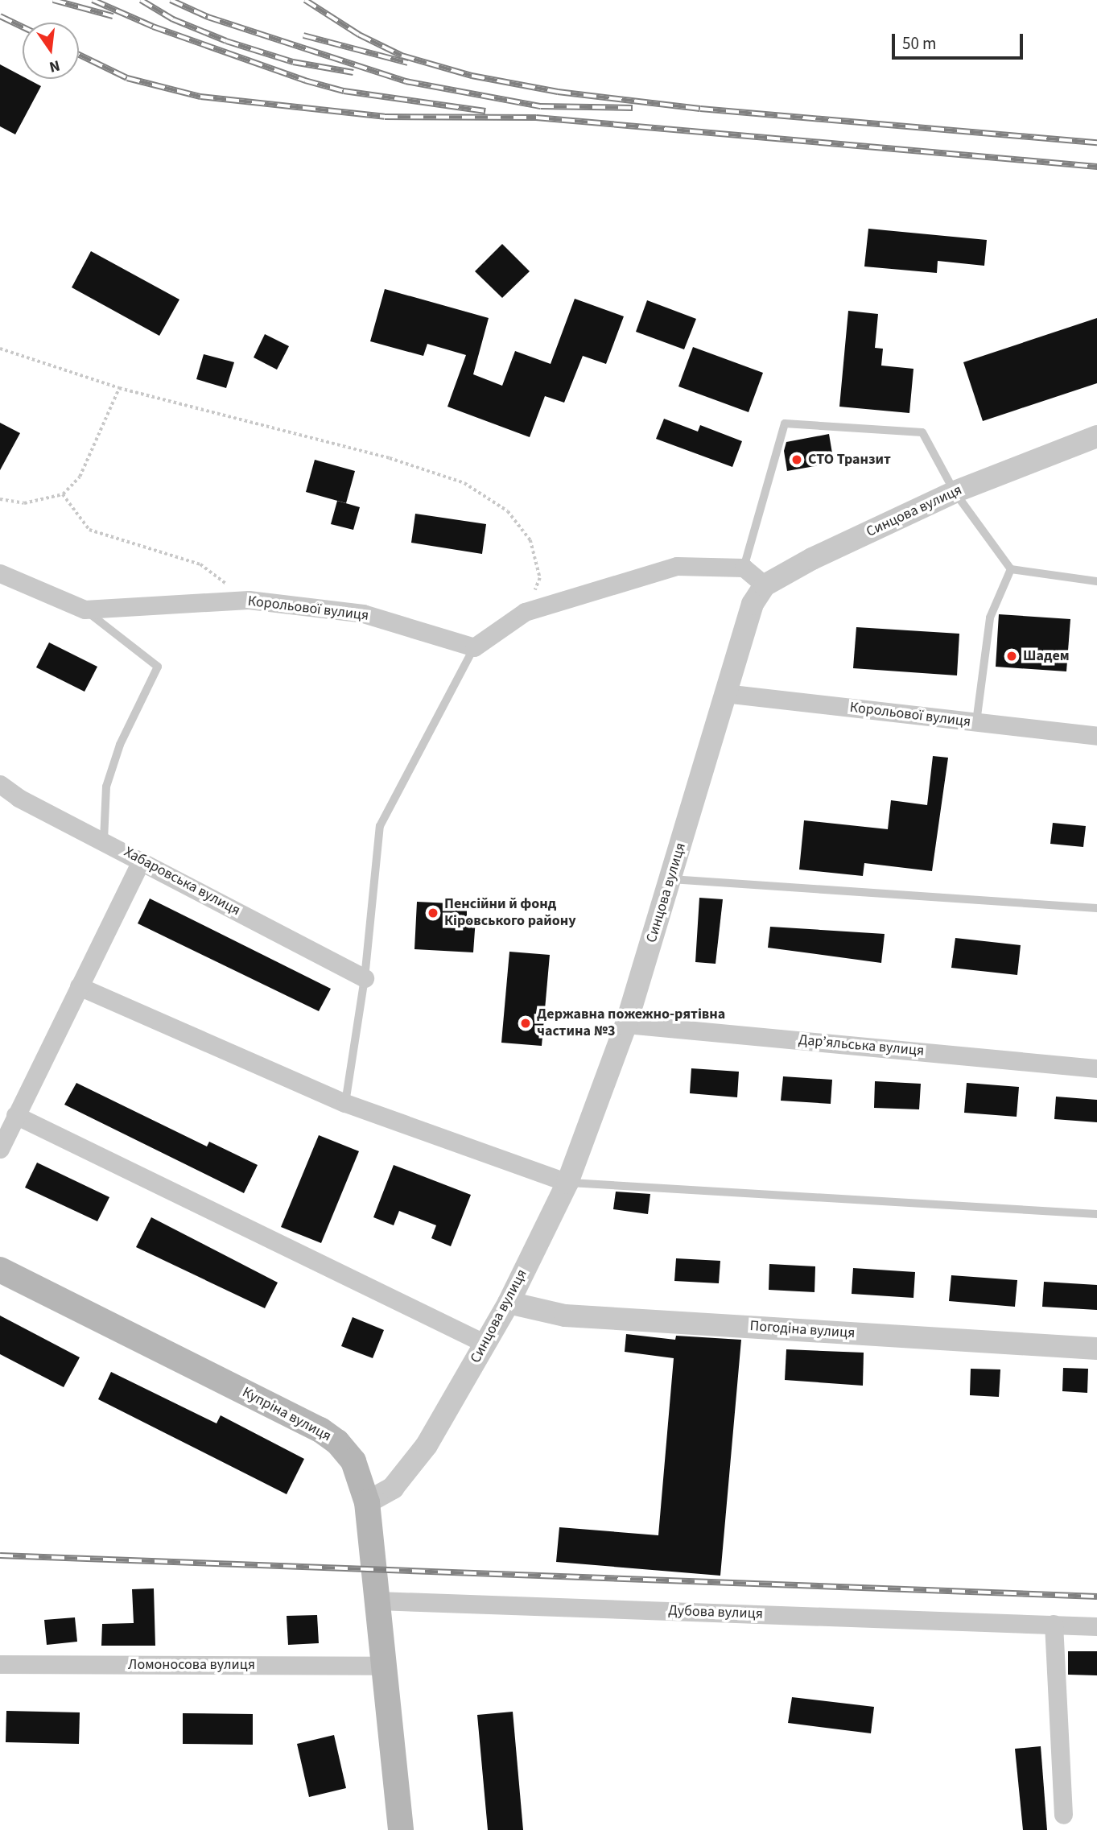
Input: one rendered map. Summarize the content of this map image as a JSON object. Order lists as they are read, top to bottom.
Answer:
{
  "streets": {
    "main road": ["Купріна вулиця"],
    "street": [
      "Синцова вулиця",
      "Корольової вулиця",
      "Хабаровська вулиця",
      "Дар’яльська вулиця",
      "Погодіна вулиця",
      "Дубова вулиця",
      "Ломоносова вулиця"
    ]
  },
  "crossings": [
    ["Синцова вулиця", "Корольової вулиця"],
    ["Синцова вулиця", "Дар’яльська вулиця"],
    ["Синцова вулиця", "Погодіна вулиця"],
    ["Синцова вулиця", "Купріна вулиця"],
    ["Купріна вулиця", "Дубова вулиця"],
    ["Купріна вулиця", "Ломоносова вулиця"]
  ],
  "places": [
    "СТО Транзит",
    "Шадем",
    "Пенсійни й фонд Кіровського району",
    "Державна пожежно-рятівна частина №3"
  ],
  "scale_bar": "50 m",
  "north": "bottom"
}
